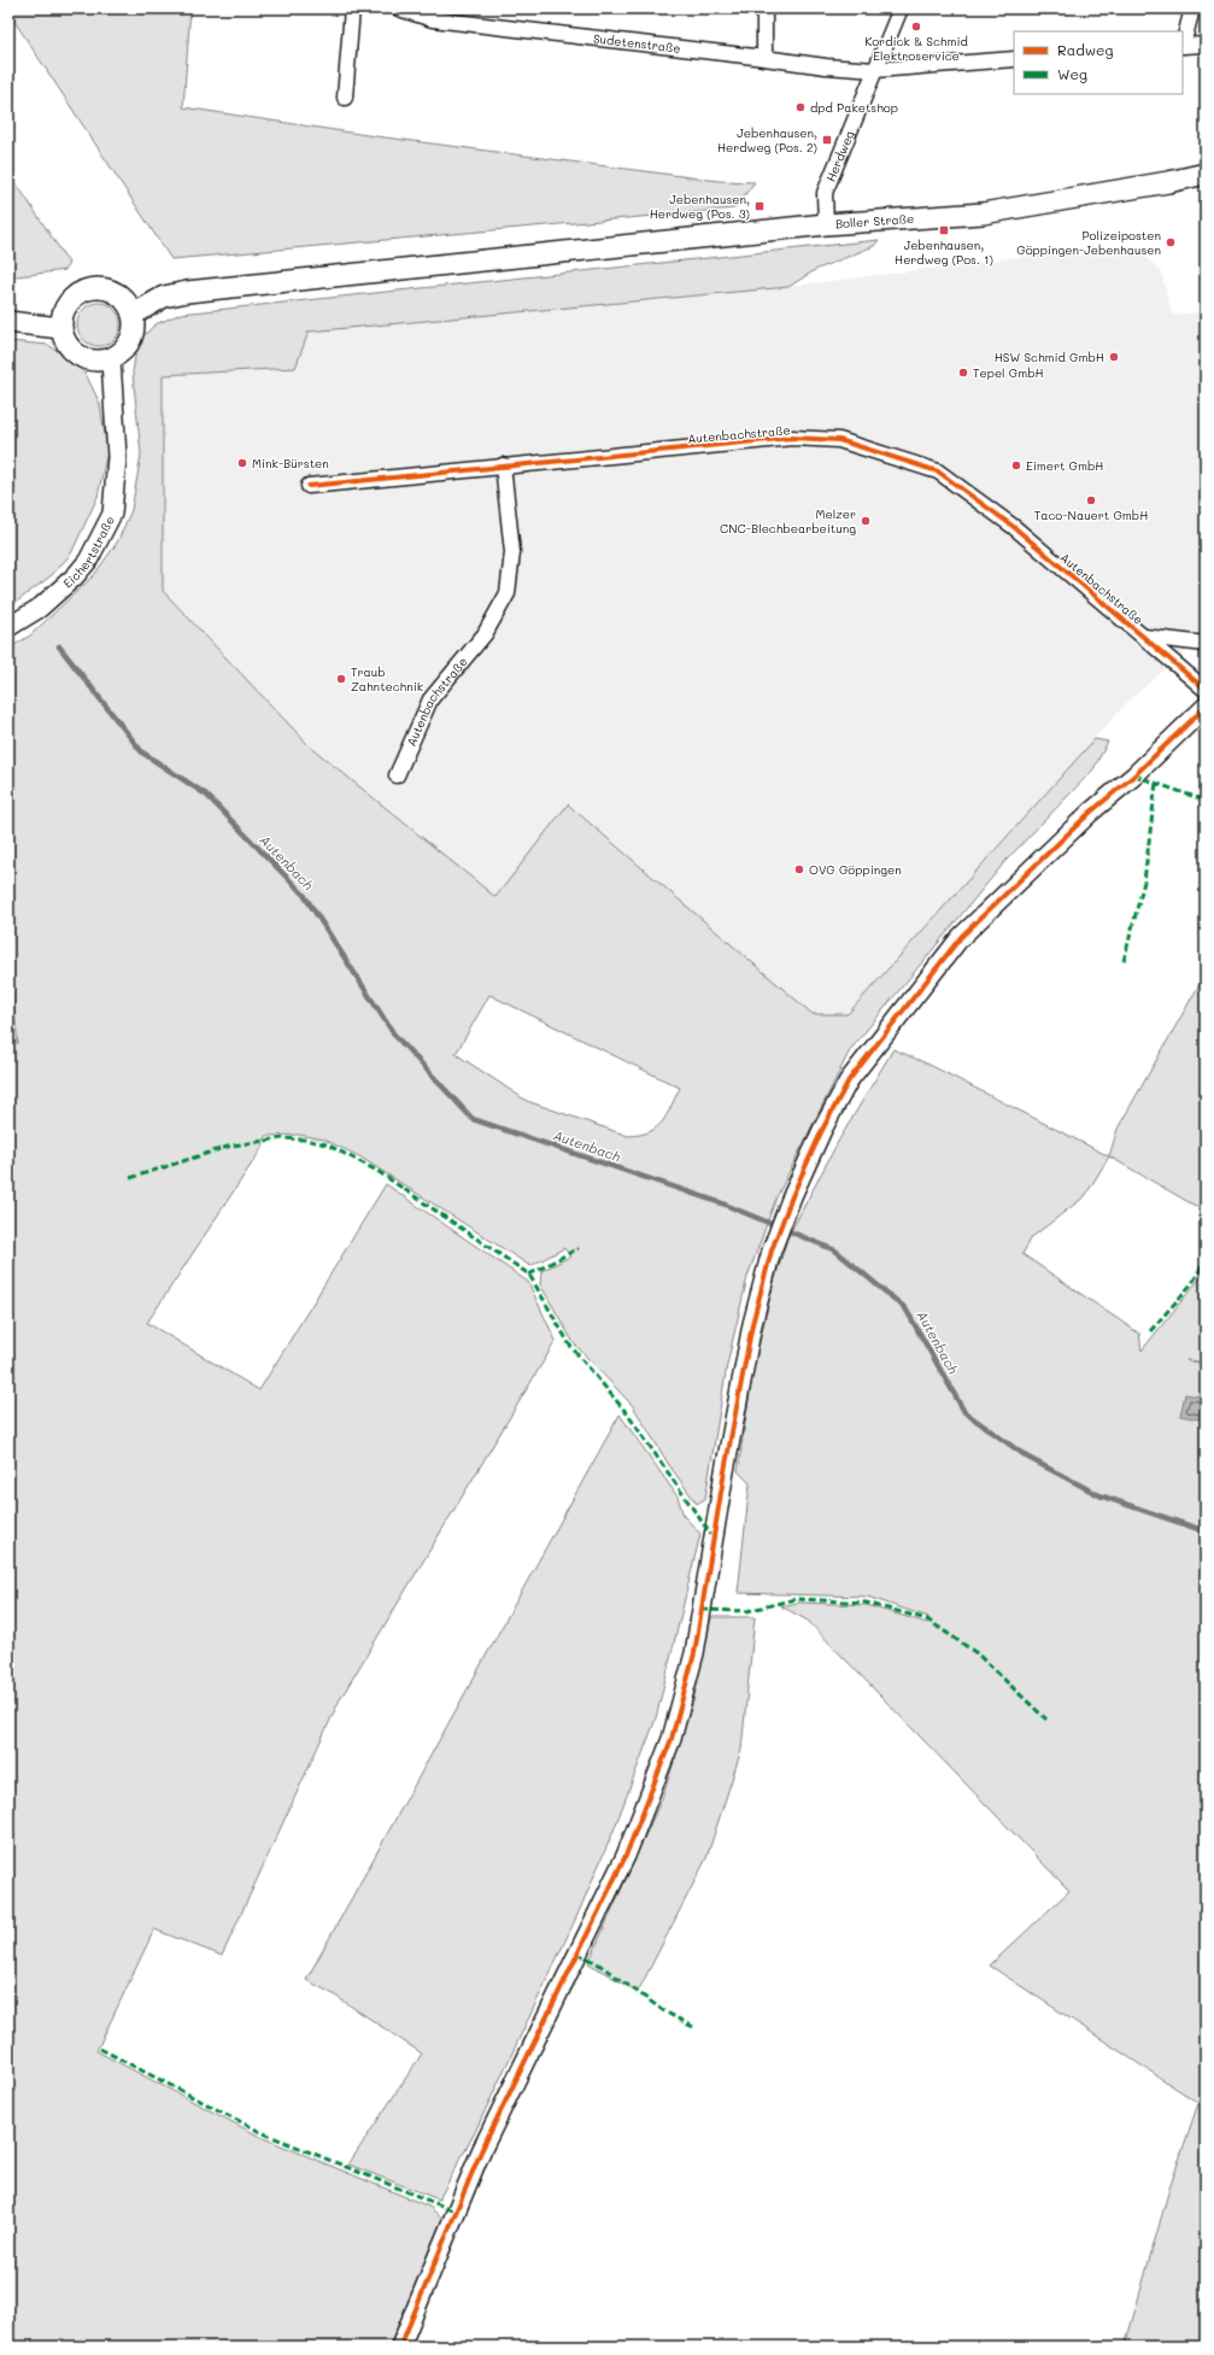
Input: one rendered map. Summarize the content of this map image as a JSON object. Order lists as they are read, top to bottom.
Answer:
{
  "streets": {
    "main road": ["Boller Straße"],
    "street": [
      "Sudetenstraße",
      "Herdweg",
      "Autenbachstraße",
      "Eichertstraße"
    ]
  },
  "crossings": [
    ["Sudetenstraße", "Herdweg"],
    ["Herdweg", "Boller Straße"],
    ["Boller Straße", "Eichertstraße"]
  ],
  "water": ["Autenbach"],
  "places": {
    "other": [
      "Kordick & Schmid Elektroservice",
      "dpd Paketshop",
      "Polizeiposten Göppingen-Jebenhausen",
      "HSW Schmid GmbH",
      "Tepel GmbH",
      "Mink-Bürsten",
      "Eimert GmbH",
      "Taco-Nauert GmbH",
      "Melzer CNC-Blechbearbeitung",
      "Traub Zahntechnik",
      "OVG Göppingen"
    ],
    "transit": ["Jebenhausen, Herdweg (Pos. 2)", "Jebenhausen, Herdweg (Pos. 3)", "Jebenhausen, Herdweg (Pos. 1)"]
  },
  "legend": ["Radweg", "Weg"]
}
